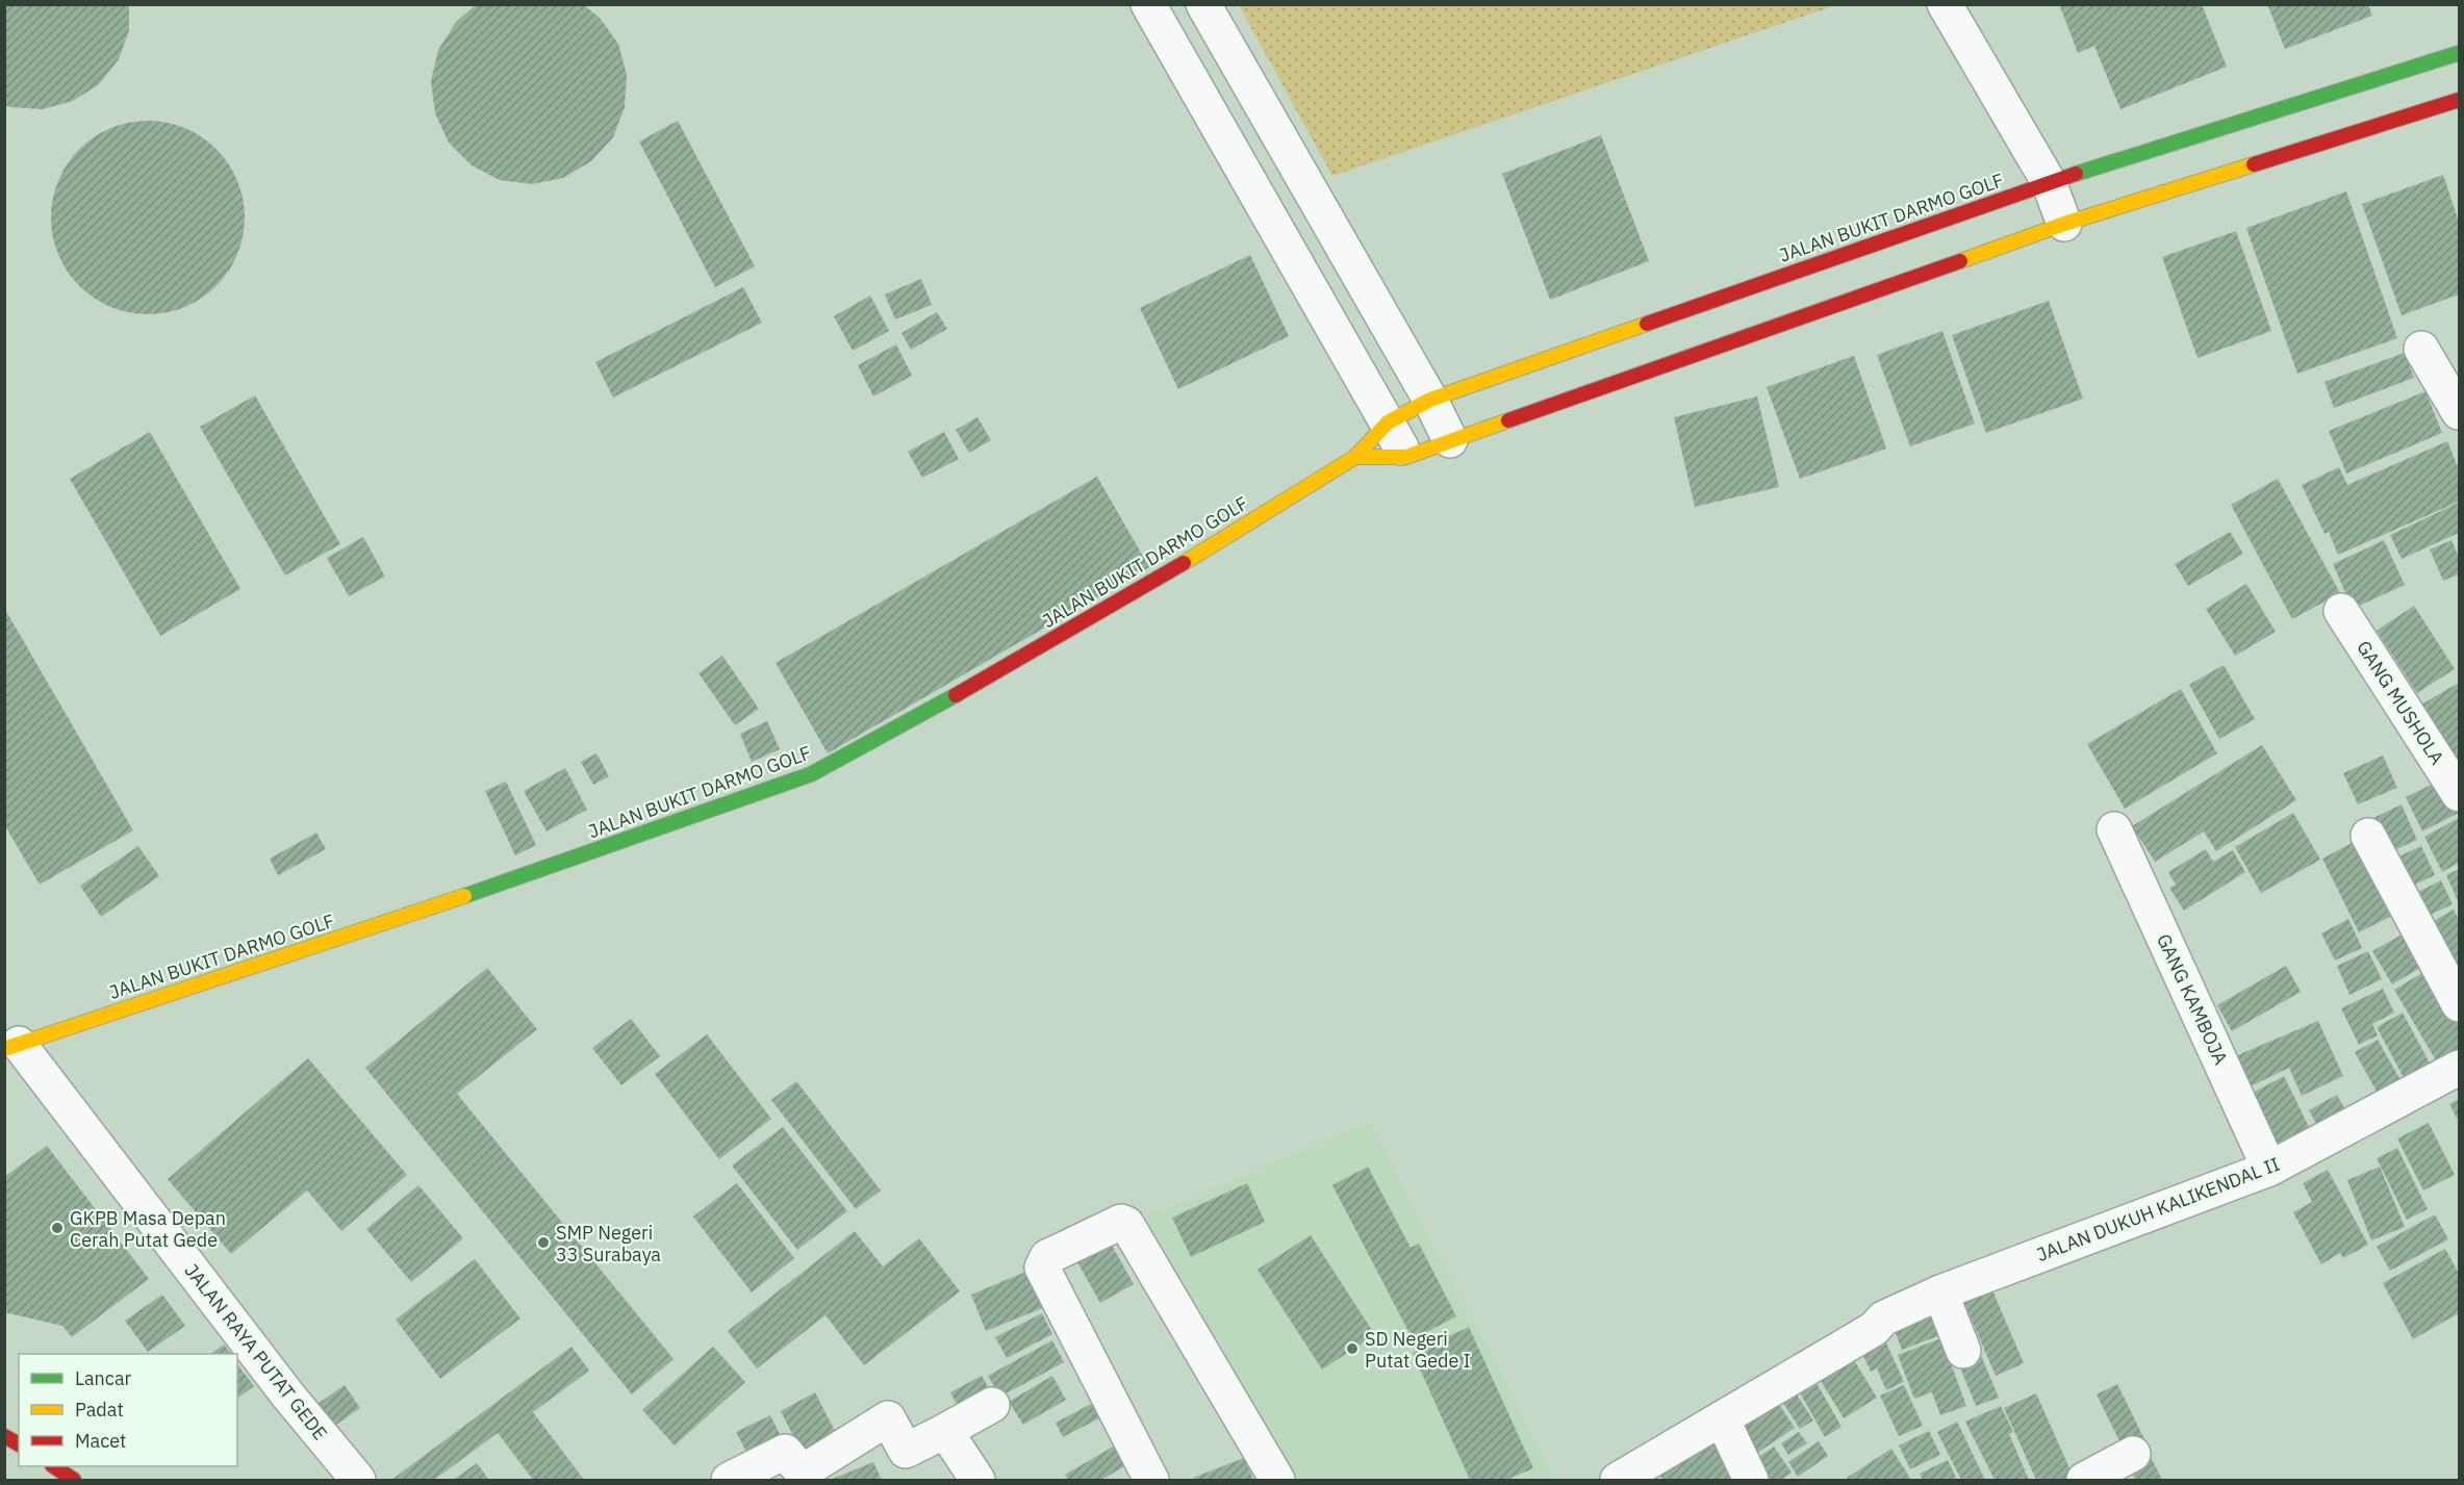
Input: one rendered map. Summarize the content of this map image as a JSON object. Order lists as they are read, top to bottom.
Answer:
{
  "streets": {
    "street": [
      "JALAN BUKIT DARMO GOLF",
      "GANG MUSHOLA",
      "GANG KAMBOJA",
      "JALAN DUKUH KALIKENDAL II",
      "JALAN RAYA PUTAT GEDE"
    ]
  },
  "crossings": [
    ["JALAN BUKIT DARMO GOLF", "JALAN RAYA PUTAT GEDE"],
    ["GANG KAMBOJA", "JALAN DUKUH KALIKENDAL II"]
  ],
  "places": ["GKPB Masa Depan Cerah Putat Gede", "SMP Negeri 33 Surabaya", "SD Negeri Putat Gede I"],
  "legend": ["Lancar", "Padat", "Macet"]
}
